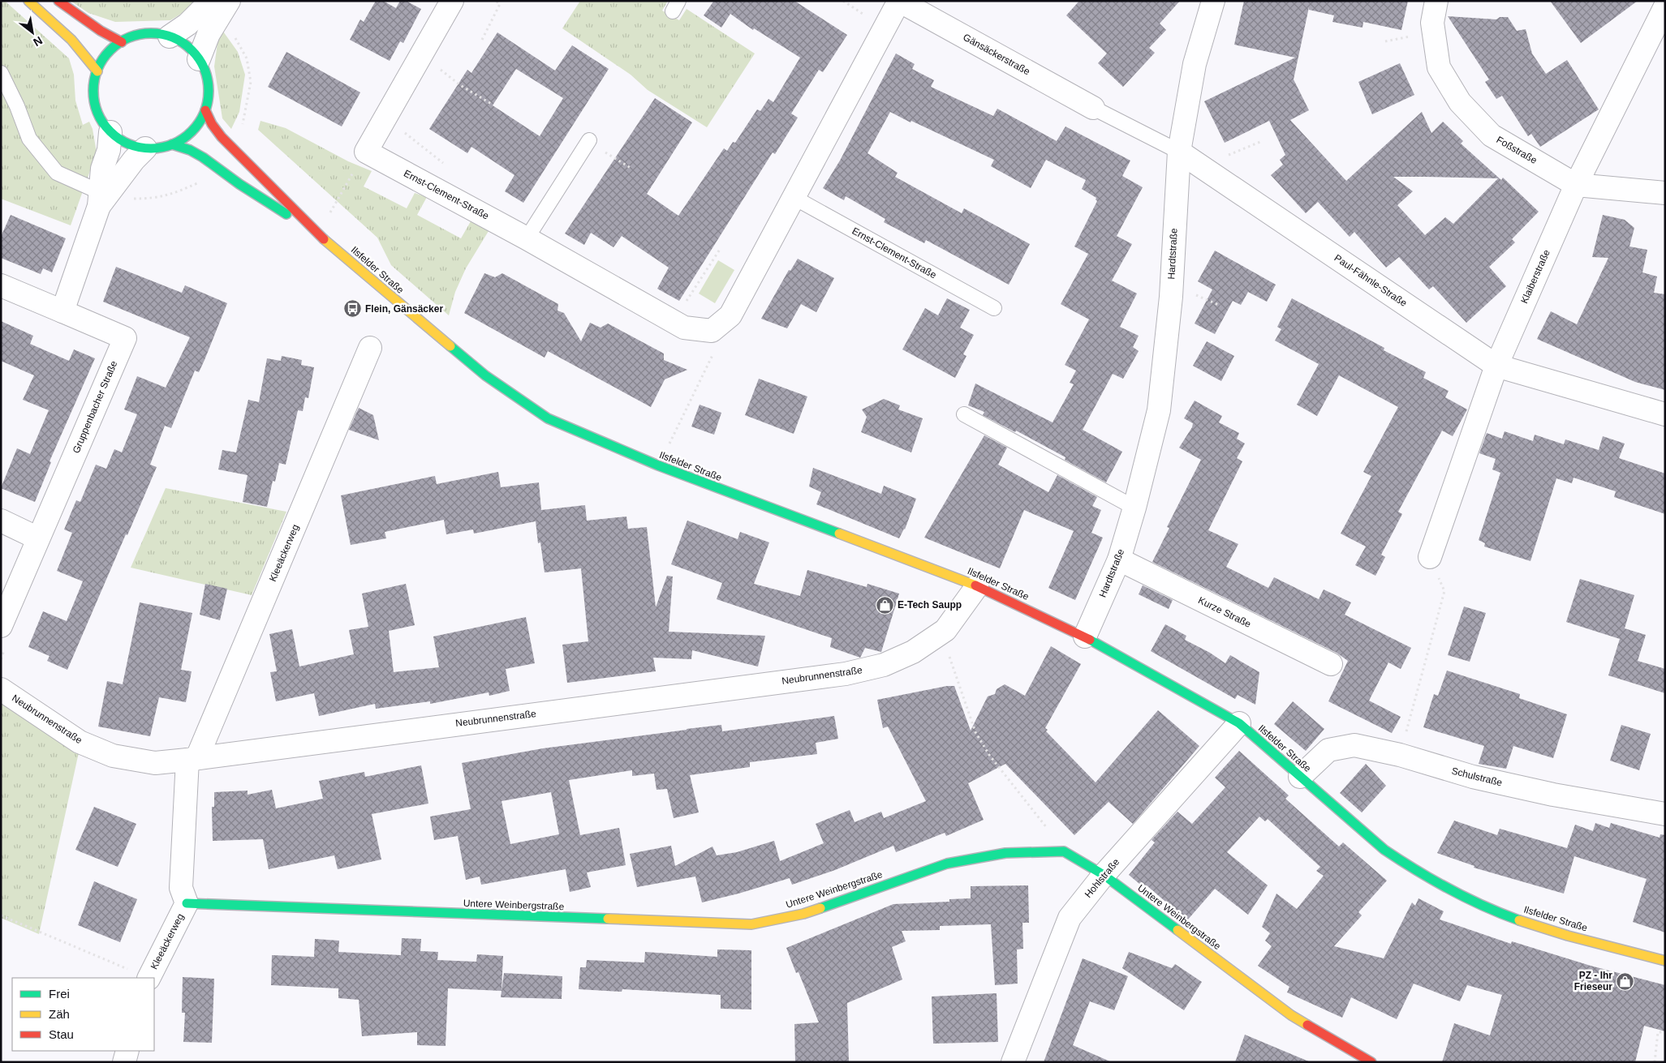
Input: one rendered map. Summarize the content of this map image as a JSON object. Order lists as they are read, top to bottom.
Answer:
{
  "streets": {
    "main road": ["Ilsfelder Straße", "Untere Weinbergstraße"],
    "street": [
      "Gänsäckerstraße",
      "Foßstraße",
      "Ernst-Clement-Straße",
      "Hardtstraße",
      "Klaiberstraße",
      "Paul-Fähnle-Straße",
      "Gruppenbacher Straße",
      "Kleeäckerweg",
      "Kurze Straße",
      "Neubrunnenstraße",
      "Schulstraße",
      "Hohlstraße"
    ]
  },
  "crossings": [
    ["Gänsäckerstraße", "Paul-Fähnle-Straße"],
    ["Foßstraße", "Klaiberstraße"],
    ["Hardtstraße", "Ilsfelder Straße"],
    ["Hardtstraße", "Paul-Fähnle-Straße"],
    ["Hardtstraße", "Kurze Straße"],
    ["Ilsfelder Straße", "Neubrunnenstraße"],
    ["Ilsfelder Straße", "Schulstraße"],
    ["Ilsfelder Straße", "Hohlstraße"],
    ["Klaiberstraße", "Paul-Fähnle-Straße"],
    ["Kleeäckerweg", "Neubrunnenstraße"],
    ["Kleeäckerweg", "Untere Weinbergstraße"],
    ["Hohlstraße", "Untere Weinbergstraße"]
  ],
  "places": {
    "bus stop": ["Flein, Gänsäcker"],
    "shop": ["E-Tech Saupp", "PZ - Ihr Frieseur"]
  },
  "legend": ["Frei", "Zäh", "Stau"],
  "north": "bottom right"
}
